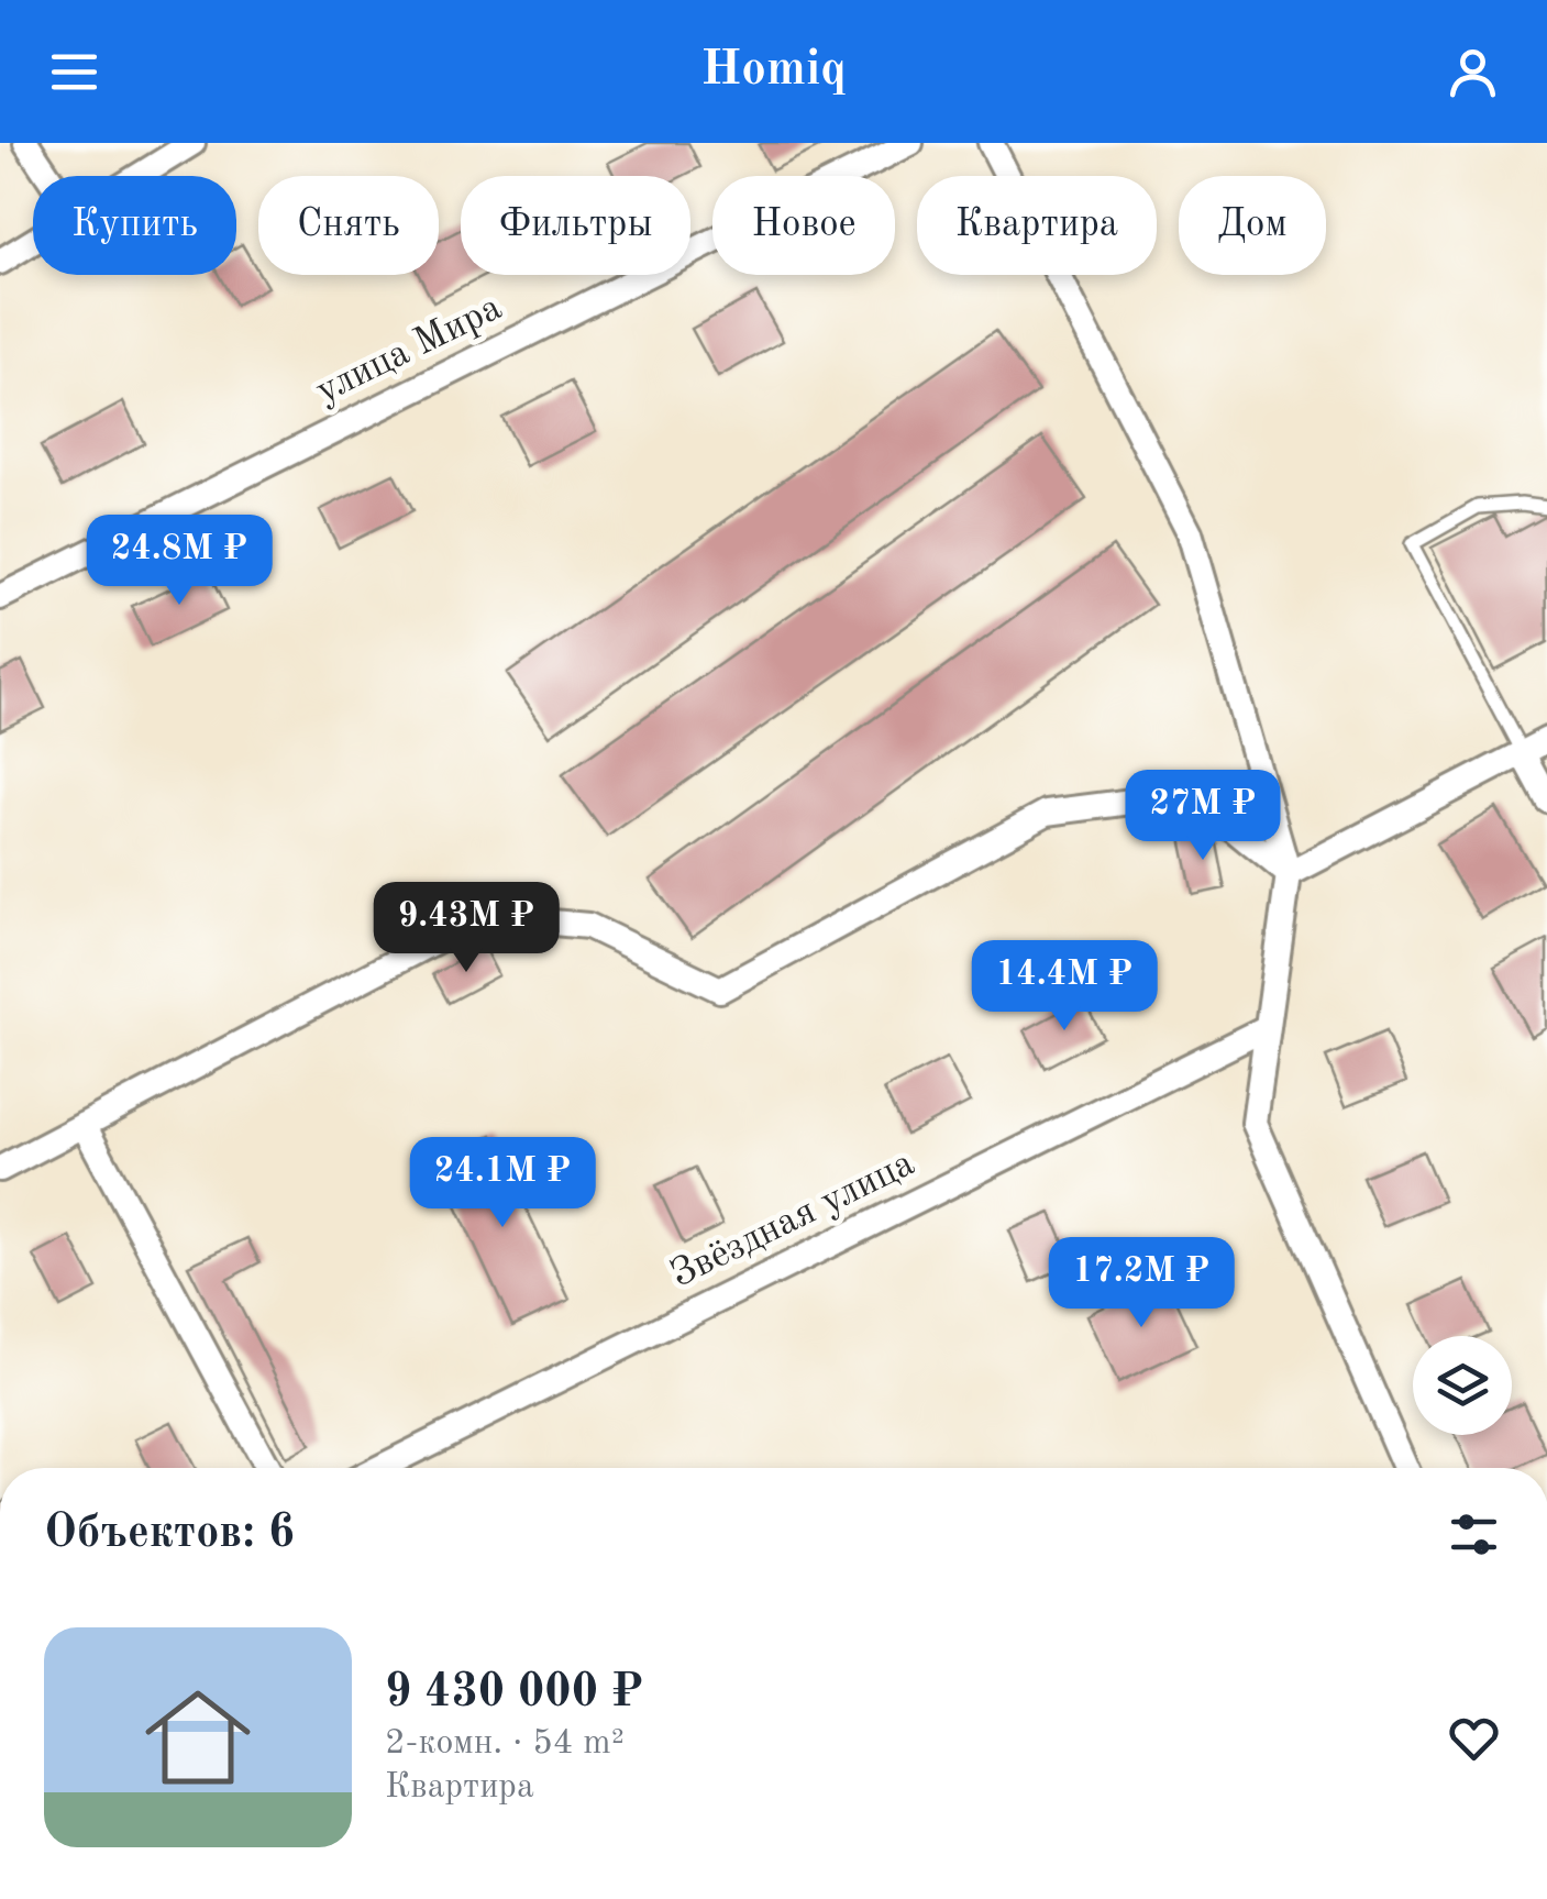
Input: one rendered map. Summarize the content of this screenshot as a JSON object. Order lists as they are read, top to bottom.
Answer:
{
  "streets": {
    "street": ["улица Мира", "Звёздная улица"]
  },
  "page": {
    "header": "Homiq",
    "chip": [
      "Купить",
      "Снять",
      "Фильтры",
      "Новое",
      "Квартира",
      "Дом"
    ],
    "price": [
      "24.8M ₽",
      "27M ₽",
      "9.43M ₽",
      "14.4M ₽",
      "24.1M ₽",
      "17.2M ₽"
    ],
    "heading": "Объектов: 6",
    "list": [
      {
        "name": "9 430 000 ₽",
        "note": "2-комн. · 54 m² · Квартира"
      }
    ]
  }
}
